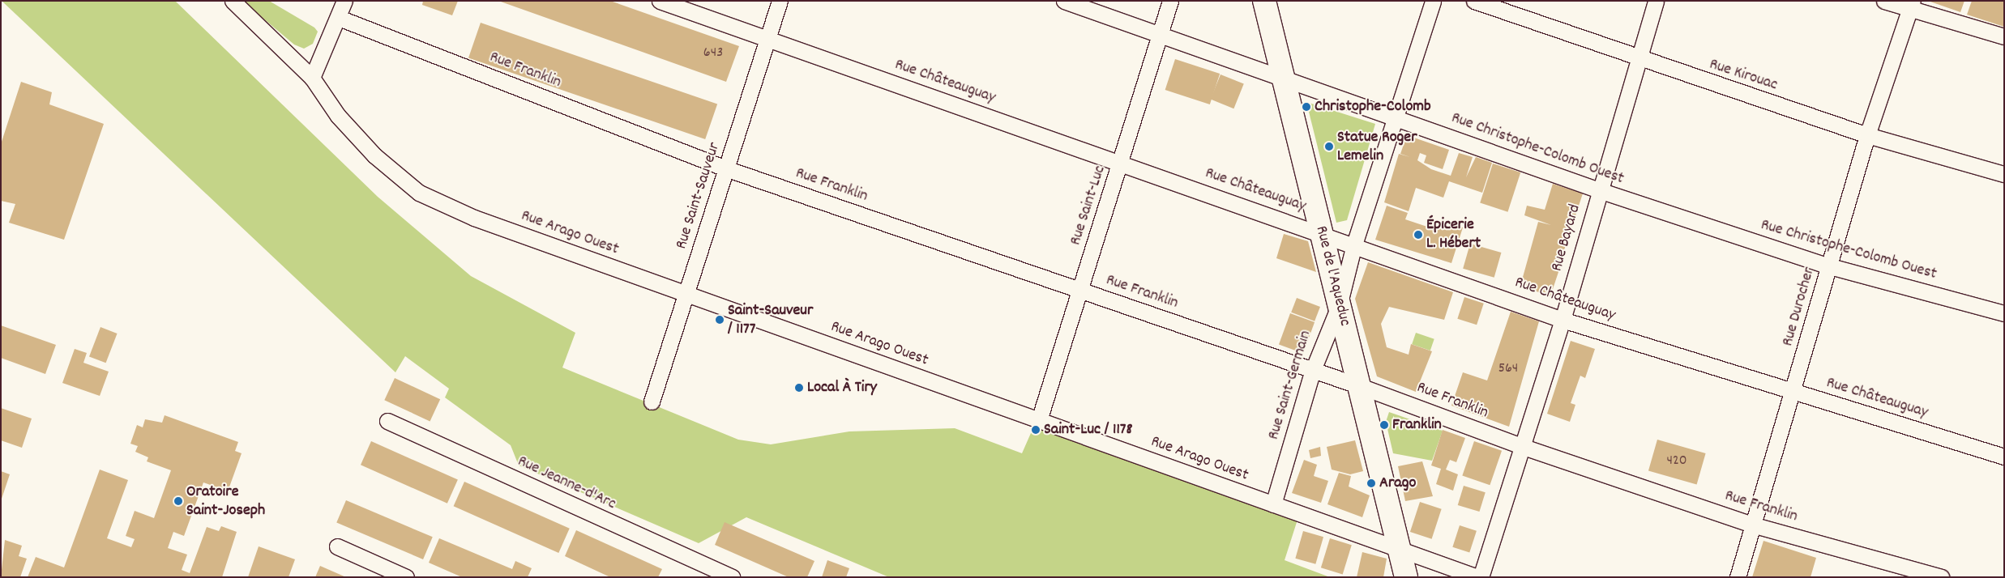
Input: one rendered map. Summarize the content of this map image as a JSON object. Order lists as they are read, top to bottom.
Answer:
{
  "streets": {
    "street": [
      "Rue Franklin",
      "Rue Kirouac",
      "Rue Châteauguay",
      "Rue Christophe-Colomb Ouest",
      "Rue Saint-Sauveur",
      "Rue Saint-Luc",
      "Rue Arago Ouest",
      "Rue Bayard",
      "Rue de l'Aqueduc",
      "Rue Durocher",
      "Rue Saint-Germain",
      "Rue Jeanne-d'Arc"
    ]
  },
  "crossings": [
    ["Rue Franklin", "Rue Saint-Sauveur"],
    ["Rue Franklin", "Rue Saint-Luc"],
    ["Rue Franklin", "Rue Bayard"],
    ["Rue Franklin", "Rue de l'Aqueduc"],
    ["Rue Franklin", "Rue Durocher"],
    ["Rue Franklin", "Rue Saint-Germain"],
    ["Rue Kirouac", "Rue Bayard"],
    ["Rue Kirouac", "Rue Durocher"],
    ["Rue Châteauguay", "Rue Saint-Sauveur"],
    ["Rue Châteauguay", "Rue Saint-Luc"],
    ["Rue Châteauguay", "Rue Bayard"],
    ["Rue Châteauguay", "Rue de l'Aqueduc"],
    ["Rue Châteauguay", "Rue Durocher"],
    ["Rue Châteauguay", "Rue Saint-Germain"],
    ["Rue Christophe-Colomb Ouest", "Rue Saint-Luc"],
    ["Rue Christophe-Colomb Ouest", "Rue Bayard"],
    ["Rue Christophe-Colomb Ouest", "Rue de l'Aqueduc"],
    ["Rue Christophe-Colomb Ouest", "Rue Durocher"],
    ["Rue Christophe-Colomb Ouest", "Rue Saint-Germain"],
    ["Rue Saint-Sauveur", "Rue Arago Ouest"],
    ["Rue Saint-Luc", "Rue Arago Ouest"],
    ["Rue Arago Ouest", "Rue de l'Aqueduc"],
    ["Rue Arago Ouest", "Rue Saint-Germain"],
    ["Rue de l'Aqueduc", "Rue Saint-Germain"]
  ],
  "places": [
    "Christophe-Colomb",
    "Statue Roger Lemelin",
    "Épicerie L. Hébert",
    "Saint-Sauveur / 1177",
    "Local À Tiry",
    "Franklin",
    "Saint-Luc / 1178",
    "Arago",
    "Oratoire Saint-Joseph"
  ],
  "house_numbers": ["643", "564", "420"]
}
